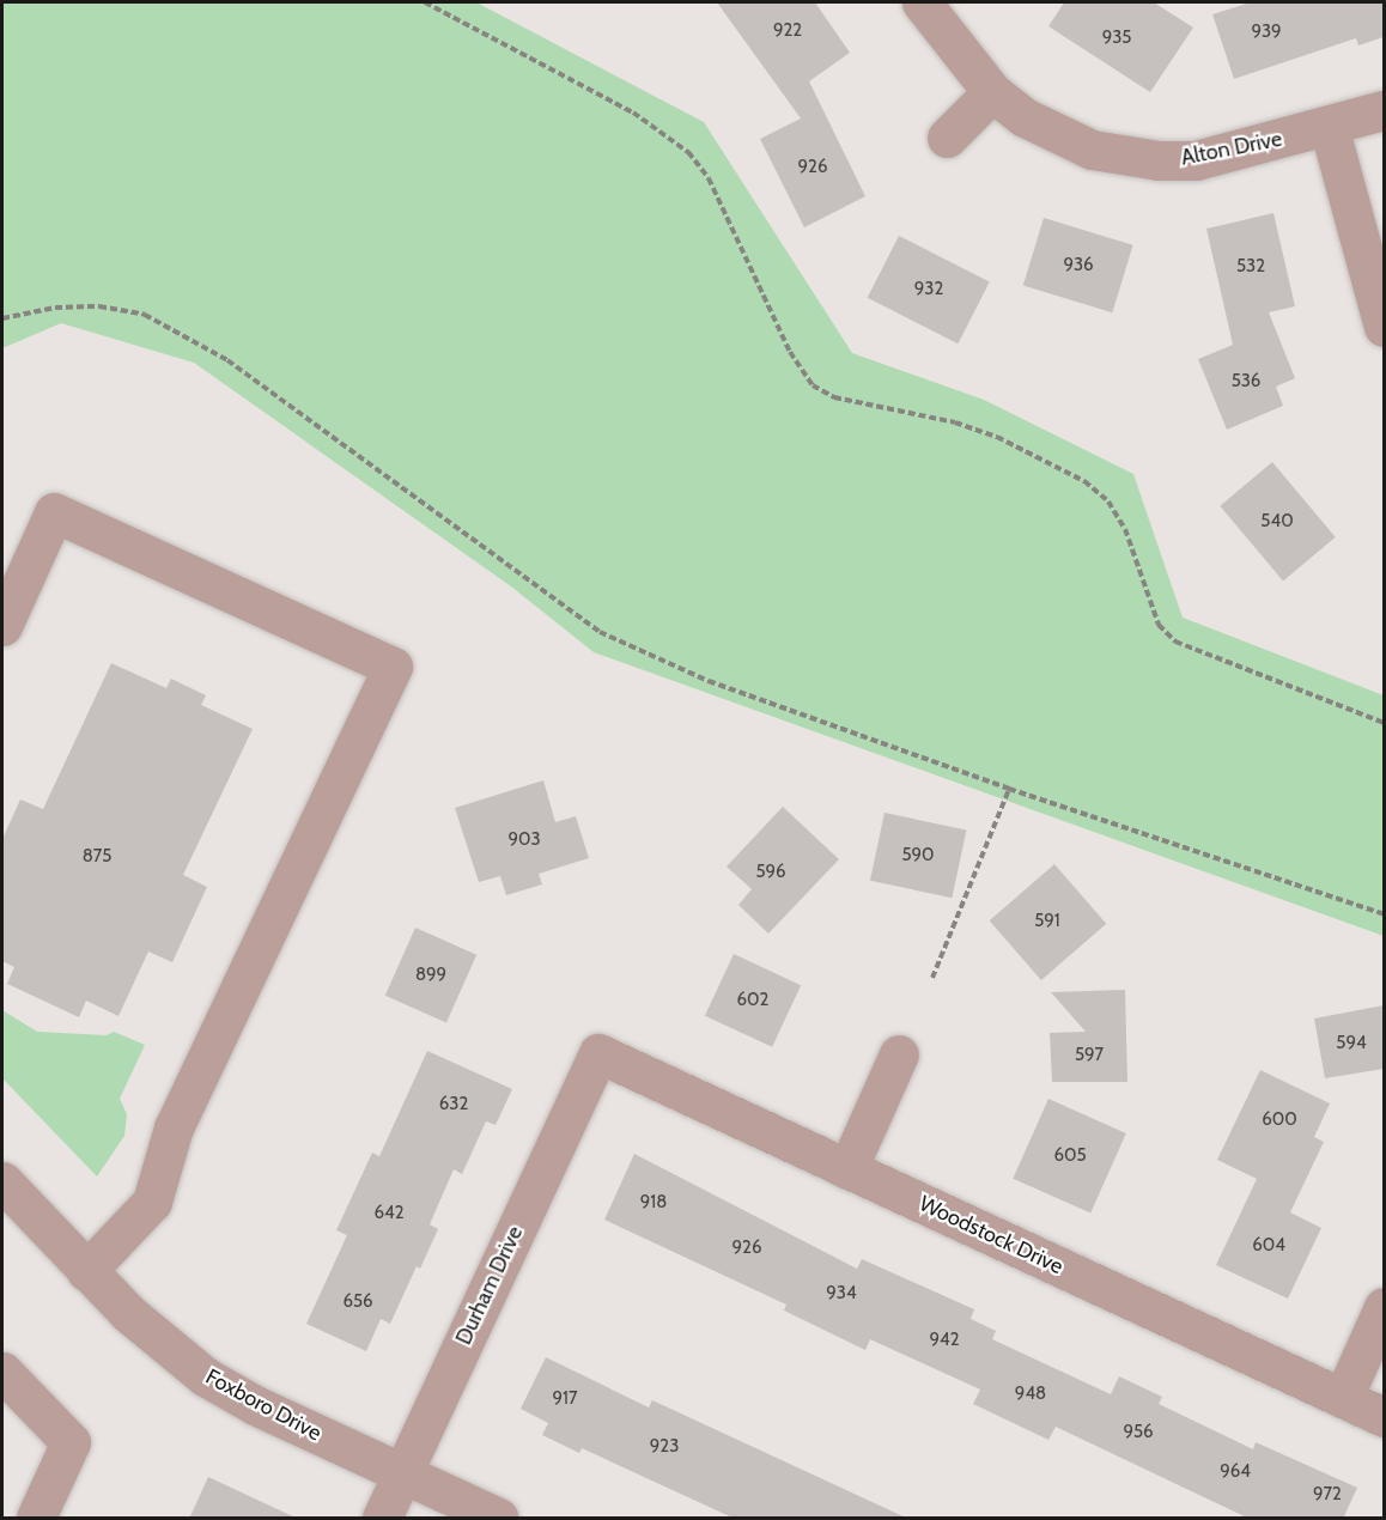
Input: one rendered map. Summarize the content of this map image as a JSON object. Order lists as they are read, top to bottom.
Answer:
{
  "streets": {
    "street": [
      "Alton Drive",
      "Woodstock Drive",
      "Durham Drive",
      "Foxboro Drive"
    ]
  },
  "crossings": [
    ["Woodstock Drive", "Durham Drive"],
    ["Durham Drive", "Foxboro Drive"]
  ],
  "house_numbers": [
    "922",
    "939",
    "935",
    "926",
    "936",
    "532",
    "932",
    "536",
    "540",
    "903",
    "590",
    "875",
    "596",
    "591",
    "899",
    "602",
    "594",
    "597",
    "632",
    "600",
    "605",
    "918",
    "642",
    "604",
    "926",
    "934",
    "656",
    "942",
    "948",
    "917",
    "956",
    "923",
    "964",
    "972"
  ]
}
